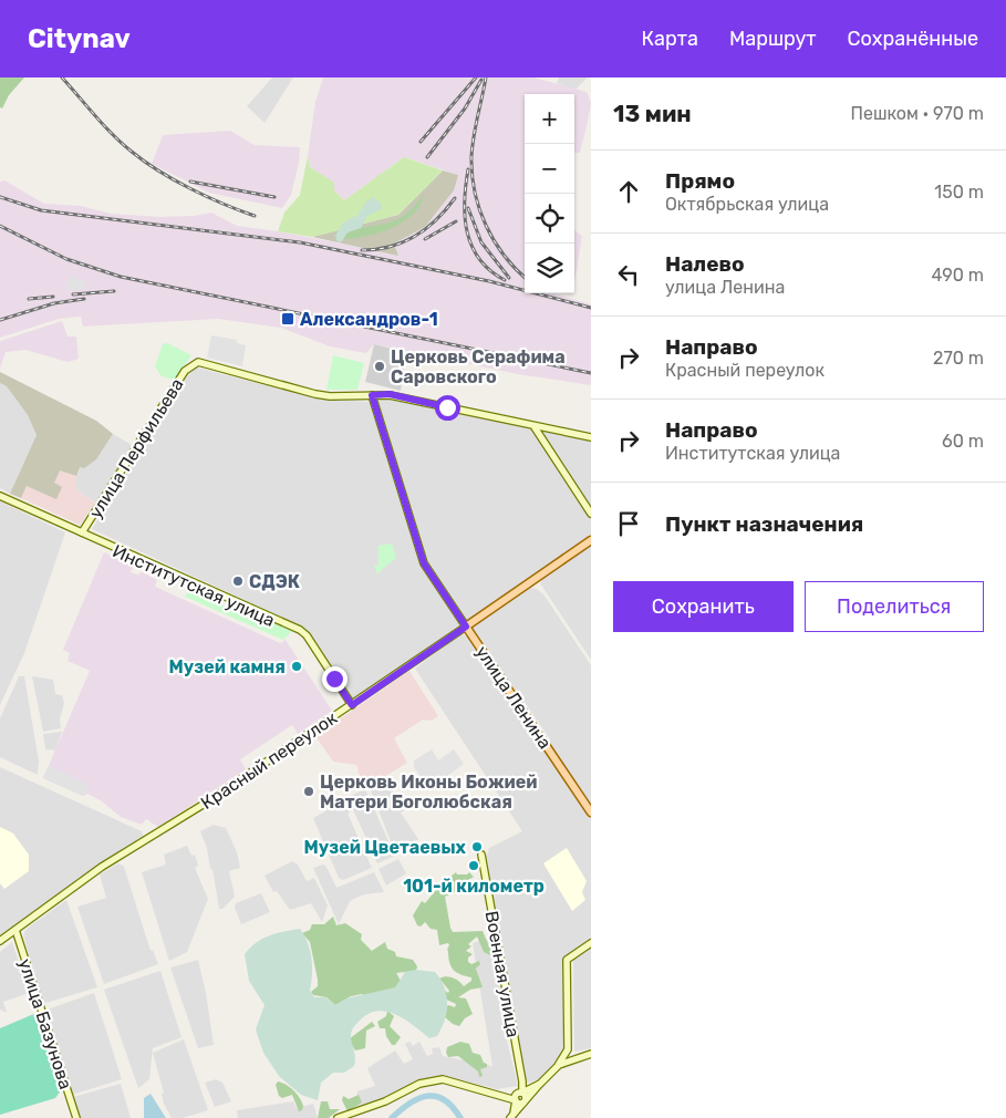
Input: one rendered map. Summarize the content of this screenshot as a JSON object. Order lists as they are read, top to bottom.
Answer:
{
  "streets": {
    "main road": [
      "улица Перфильева",
      "Институтская улица",
      "улица Ленина",
      "Красный переулок",
      "Военная улица",
      "улица Базунова"
    ]
  },
  "crossings": [
    ["улица Перфильева", "Институтская улица"],
    ["улица Перфильева", "улица Ленина"],
    ["Институтская улица", "Красный переулок"],
    ["улица Ленина", "Красный переулок"],
    ["Красный переулок", "улица Базунова"]
  ],
  "places": {
    "transit": ["Александров-1"],
    "other": [
      "Церковь Серафима Саровского",
      "СДЭК",
      "Музей камня",
      "Церковь Иконы Божией Матери Боголюбская",
      "Музей Цветаевых",
      "101-й километр"
    ]
  },
  "page": {
    "header": "Citynav",
    "nav": ["Карта", "Маршрут", "Сохранённые"],
    "heading": ["13 мин", "Пешком · 970 m"],
    "map_buttons": ["+", "−"],
    "list": [
      ["Прямо", "Октябрьская улица", "150 m"],
      ["Налево", "улица Ленина", "490 m"],
      ["Направо", "Красный переулок", "270 m"],
      ["Направо", "Институтская улица", "60 m"],
      "Пункт назначения"
    ],
    "buttons": ["Сохранить", "Поделиться"]
  }
}
